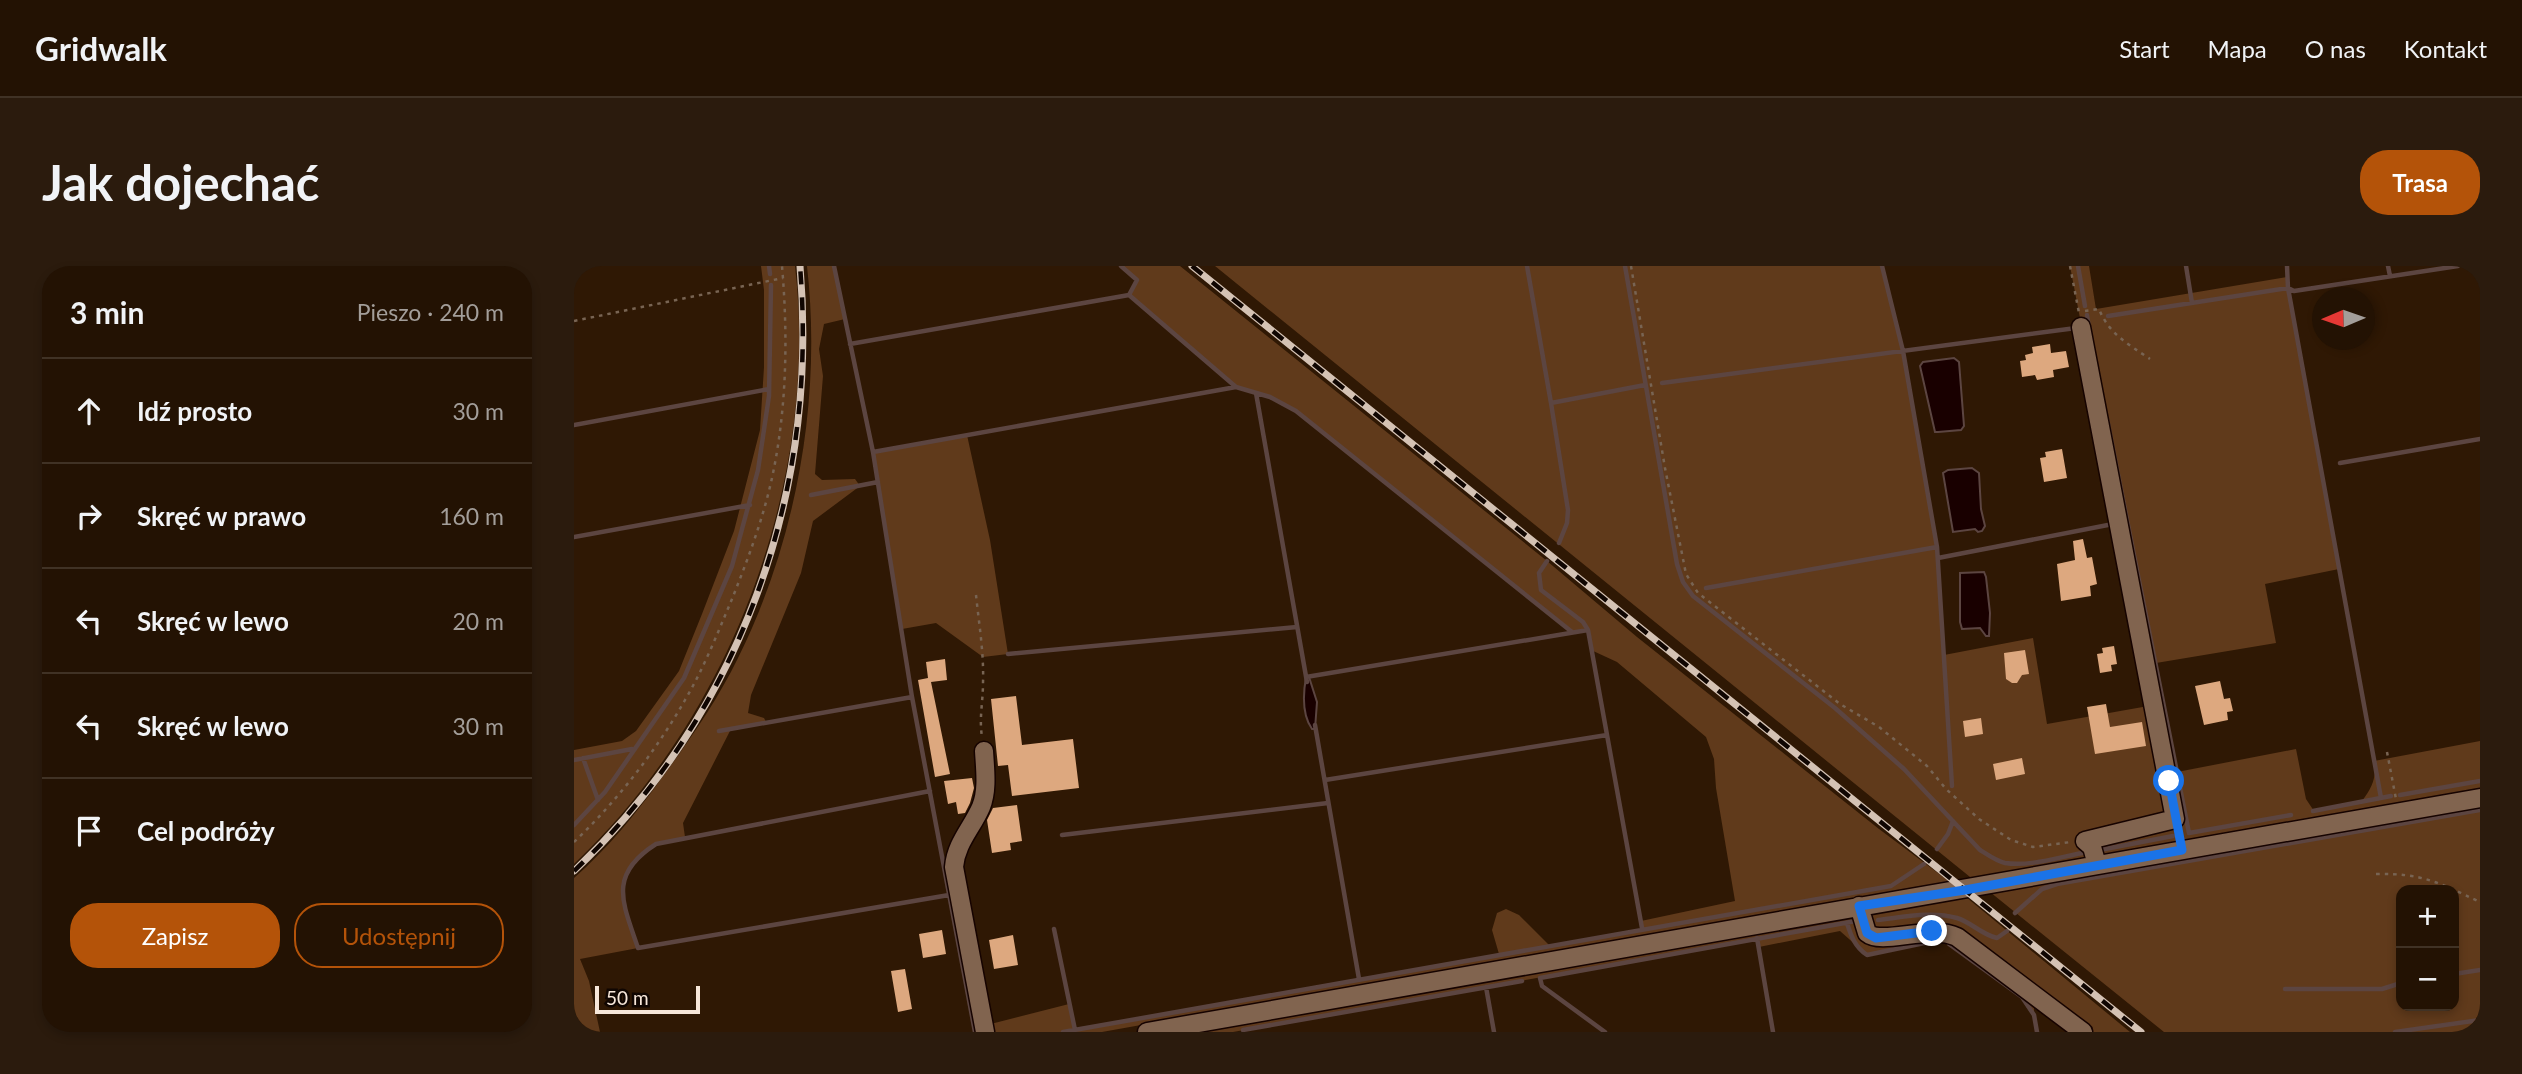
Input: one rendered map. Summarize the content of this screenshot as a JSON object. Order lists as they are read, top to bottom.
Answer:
{
  "scale_bar": "50 m",
  "north": "left",
  "page": {
    "header": "Gridwalk",
    "nav": [
      "Start",
      "Mapa",
      "O nas",
      "Kontakt"
    ],
    "buttons": [
      "Trasa",
      ["Zapisz", "Udostępnij"]
    ],
    "title": "Jak dojechać",
    "heading": ["3 min", "Pieszo · 240 m"],
    "list": [
      ["Idź prosto", "30 m"],
      ["Skręć w prawo", "160 m"],
      ["Skręć w lewo", "20 m"],
      ["Skręć w lewo", "30 m"],
      "Cel podróży"
    ],
    "map_buttons": ["+", "−"],
    "scale": "50 m"
  }
}
